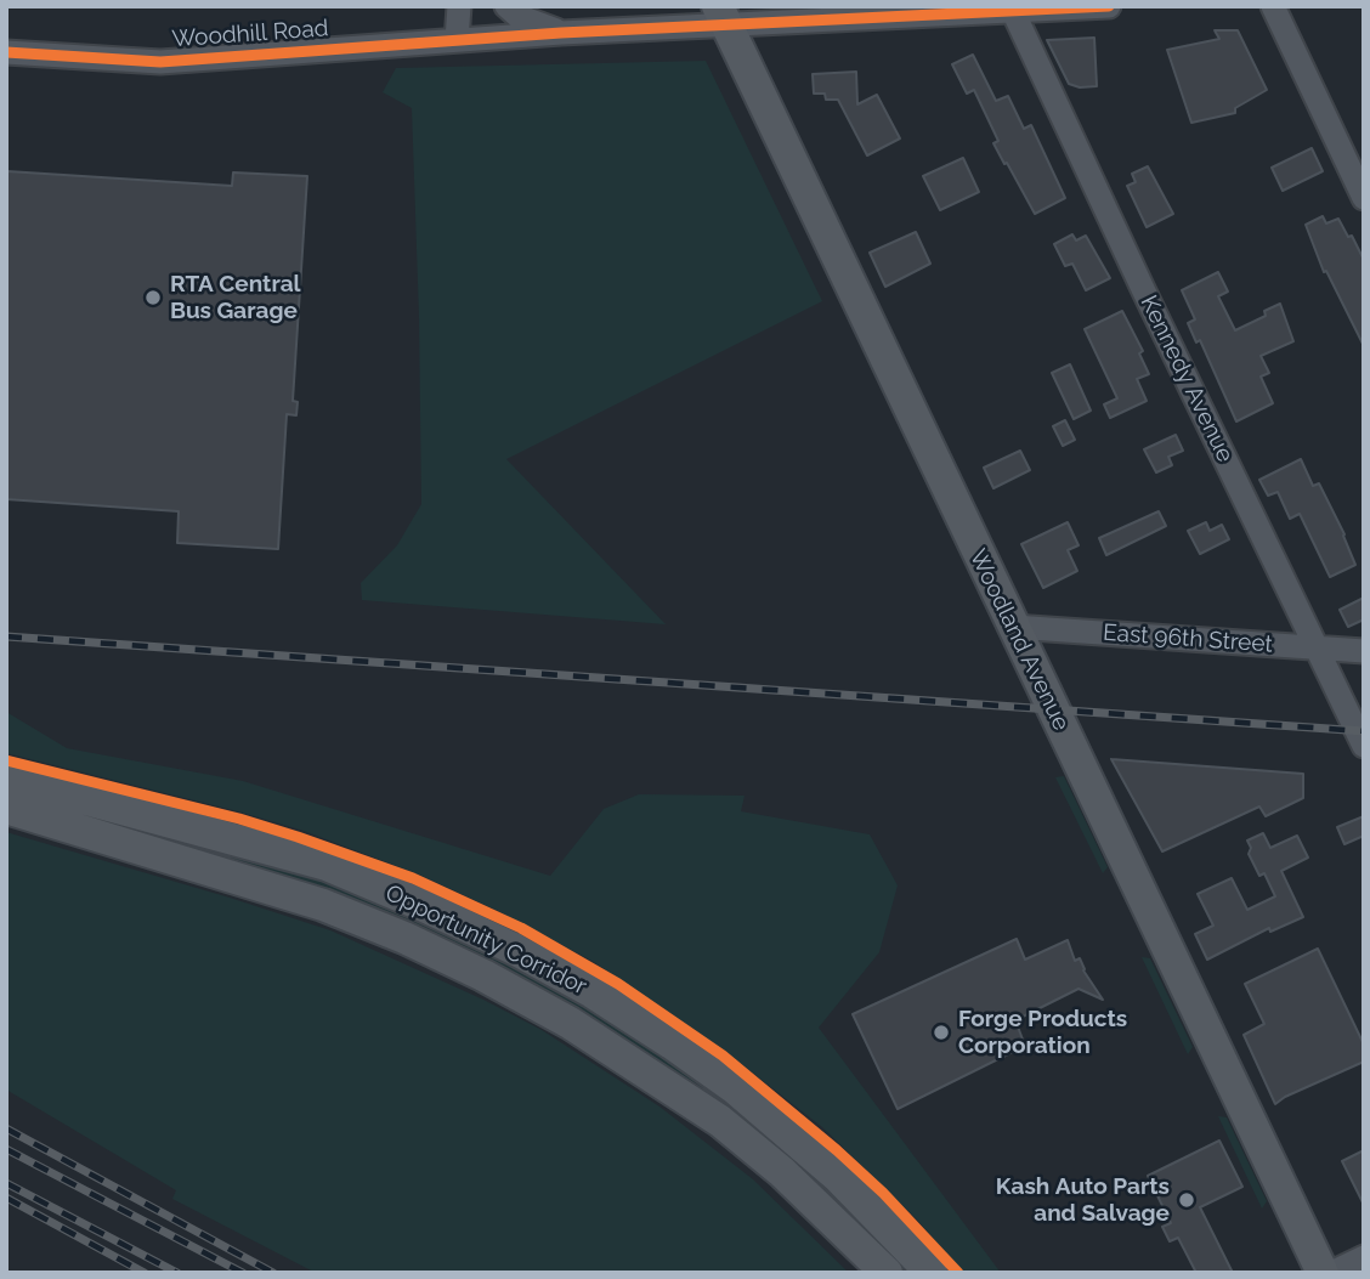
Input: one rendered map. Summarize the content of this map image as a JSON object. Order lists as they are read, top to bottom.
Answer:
{
  "streets": {
    "main road": ["Woodland Avenue", "Opportunity Corridor"],
    "street": ["Woodhill Road", "Kennedy Avenue", "East 96th Street"]
  },
  "crossings": [
    ["Woodhill Road", "Kennedy Avenue"],
    ["Woodhill Road", "Woodland Avenue"],
    ["Kennedy Avenue", "East 96th Street"],
    ["East 96th Street", "Woodland Avenue"]
  ],
  "places": ["RTA Central Bus Garage", "Forge Products Corporation", "Kash Auto Parts and Salvage"]
}
